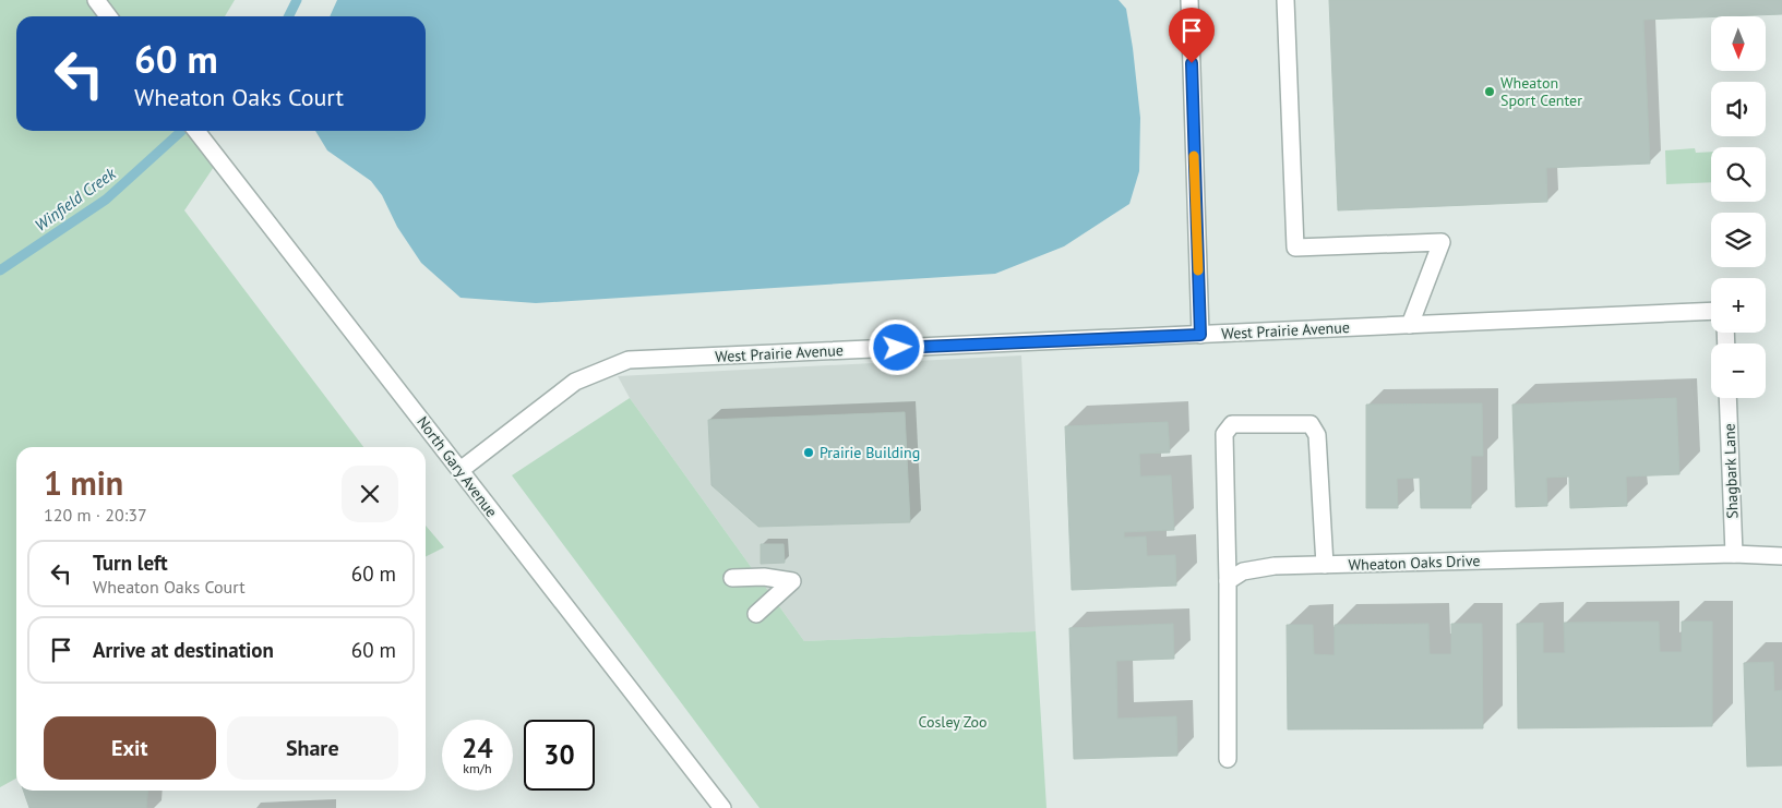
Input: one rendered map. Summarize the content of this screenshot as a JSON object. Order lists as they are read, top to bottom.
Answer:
{
  "streets": {
    "street": [
      "West Prairie Avenue",
      "North Gary Avenue",
      "Shagbark Lane",
      "Wheaton Oaks Drive"
    ]
  },
  "crossings": [
    ["West Prairie Avenue", "North Gary Avenue"],
    ["Shagbark Lane", "Wheaton Oaks Drive"]
  ],
  "water": ["Winfield Creek"],
  "parks": ["Cosley Zoo"],
  "places": ["Wheaton Sport Center", "Prairie Building"],
  "north": "bottom",
  "page": {
    "map_buttons": ["+", "−"],
    "turn": ["60 m", "Wheaton Oaks Court"],
    "heading": ["1 min", "120 m · 20:37"],
    "list": [
      {
        "name": "Turn left",
        "note": "Wheaton Oaks Court",
        "value": "60 m"
      },
      {
        "name": "Arrive at destination",
        "value": "60 m"
      }
    ],
    "buttons": ["Exit", "Share"],
    "speed": "24 km/h",
    "limit": "30"
  }
}
